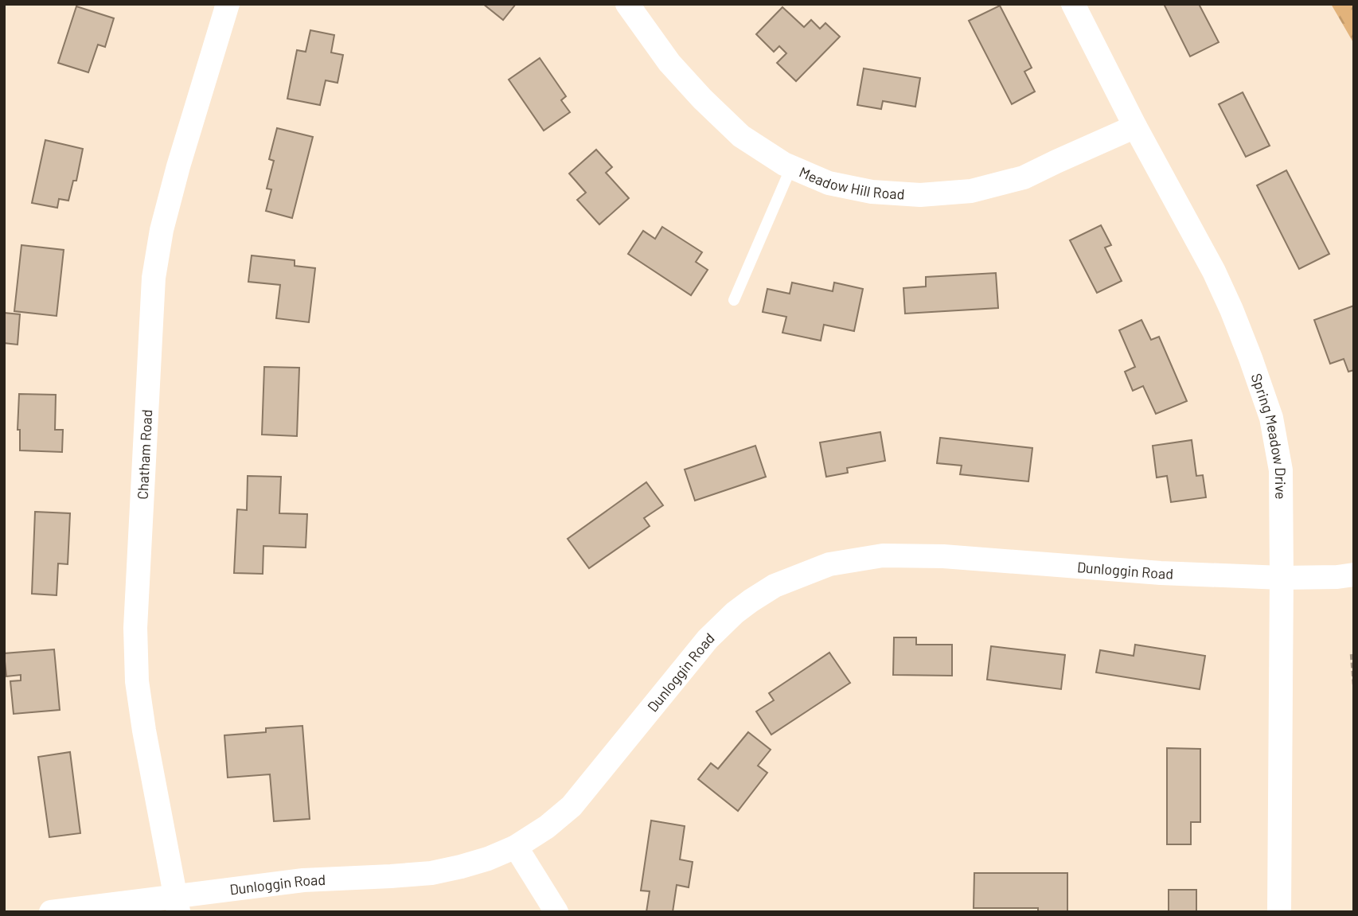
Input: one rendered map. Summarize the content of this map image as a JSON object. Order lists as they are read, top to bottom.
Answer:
{
  "streets": {
    "street": [
      "Meadow Hill Road",
      "Spring Meadow Drive",
      "Chatham Road",
      "Dunloggin Road"
    ]
  },
  "crossings": [
    ["Meadow Hill Road", "Spring Meadow Drive"],
    ["Spring Meadow Drive", "Dunloggin Road"],
    ["Chatham Road", "Dunloggin Road"]
  ]
}
